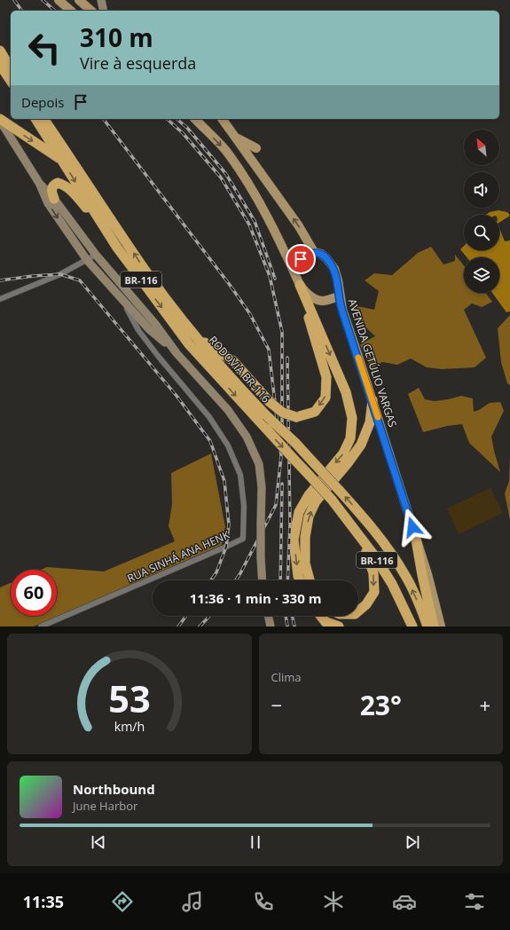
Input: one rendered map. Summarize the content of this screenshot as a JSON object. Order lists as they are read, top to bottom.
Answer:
{
  "streets": {
    "highway": ["BR-116", "RODOVIA BR-116"],
    "main road": ["AVENIDA GETÚLIO VARGAS"],
    "street": ["RUA SINHÁ ANA HENK"]
  },
  "crossings": [
    ["BR-116", "AVENIDA GETÚLIO VARGAS"],
    ["BR-116", "RODOVIA BR-116"]
  ],
  "north": "top left",
  "page": {
    "turn": ["310 m", "Vire à esquerda"],
    "then": "Depois",
    "limit": "60",
    "trip": "11:36 · 1 min · 330 m",
    "tile": "Clima",
    "heat": ["−", "23°", "+"],
    "song": ["Northbound", "June Harbor"],
    "tabs": "11:35",
    "gauge": ["53", "km/h"]
  }
}
